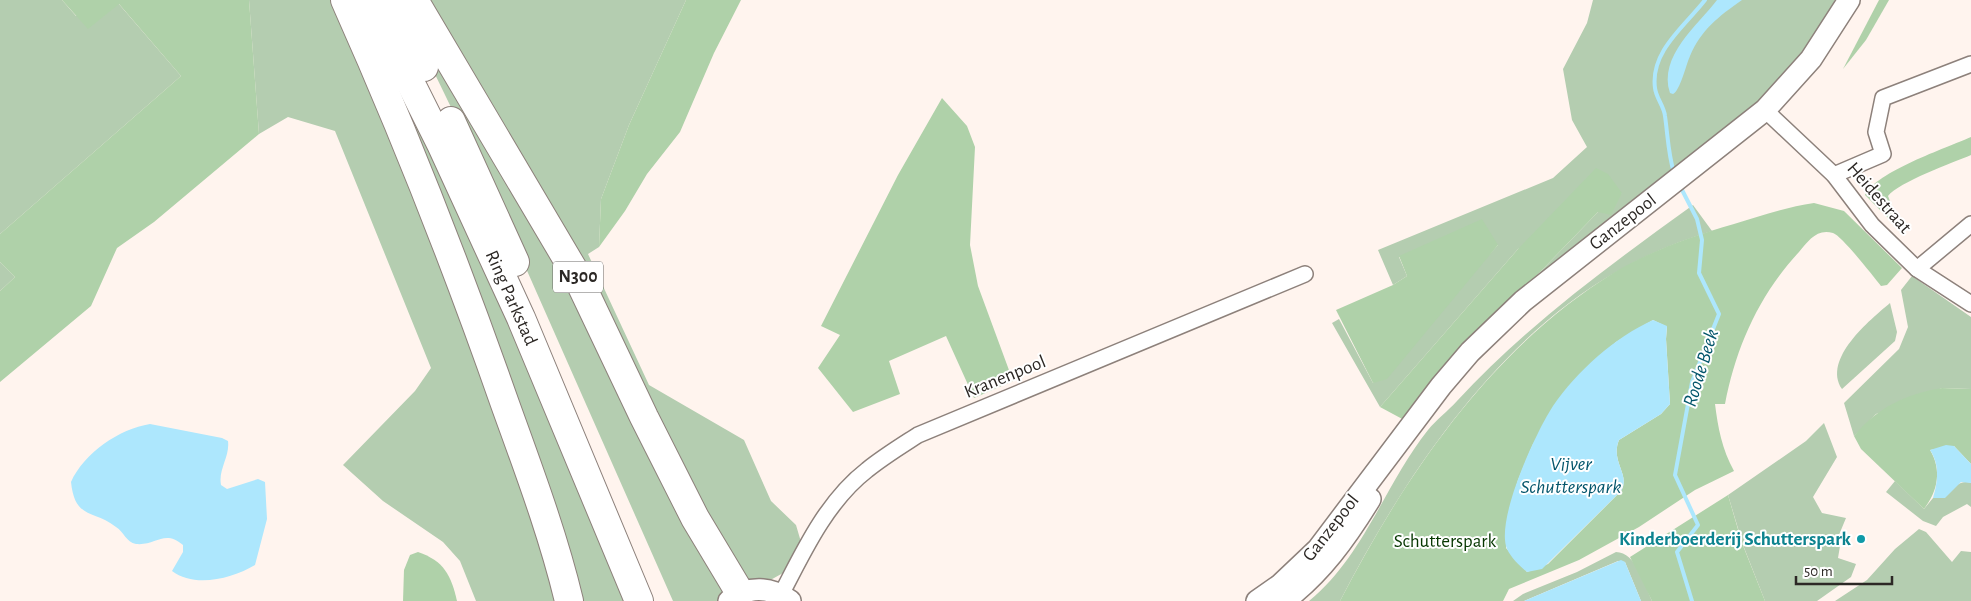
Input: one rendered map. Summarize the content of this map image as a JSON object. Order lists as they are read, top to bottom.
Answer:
{
  "streets": {
    "highway": ["N300", "Ring Parkstad"],
    "main road": ["Ganzepool"],
    "street": ["Heidestraat", "Kranenpool"]
  },
  "crossings": [
    ["Heidestraat", "Ganzepool"]
  ],
  "water": ["Roode Beek", "Vijver Schutterspark"],
  "parks": ["Schutterspark"],
  "places": ["Kinderboerderij Schutterspark"],
  "scale_bar": "50 m"
}
